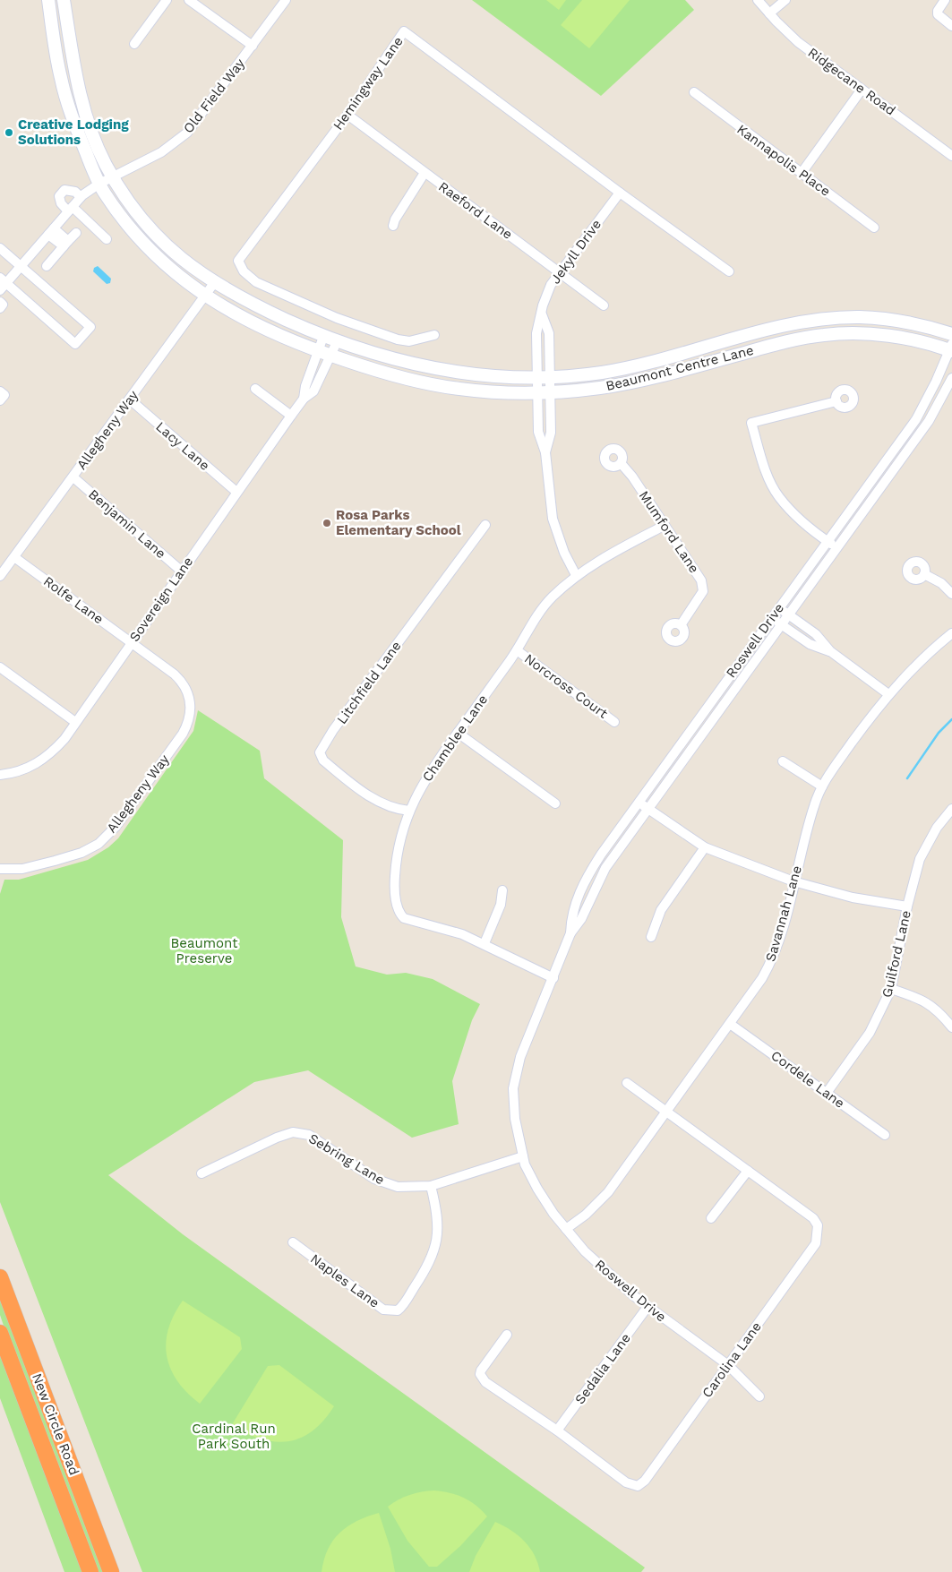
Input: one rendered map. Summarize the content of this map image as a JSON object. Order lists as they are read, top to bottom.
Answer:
{
  "streets": {
    "highway": ["New Circle Road"],
    "street": [
      "Ridgecane Road",
      "Hemingway Lane",
      "Old Field Way",
      "Kannapolis Place",
      "Raeford Lane",
      "Jekyll Drive",
      "Beaumont Centre Lane",
      "Allegheny Way",
      "Lacy Lane",
      "Benjamin Lane",
      "Mumford Lane",
      "Sovereign Lane",
      "Rolfe Lane",
      "Roswell Drive",
      "Litchfield Lane",
      "Norcross Court",
      "Chamblee Lane",
      "Savannah Lane",
      "Guilford Lane",
      "Cordele Lane",
      "Sebring Lane",
      "Naples Lane",
      "Carolina Lane",
      "Sedalia Lane"
    ]
  },
  "crossings": [
    ["Hemingway Lane", "Raeford Lane"],
    ["Hemingway Lane", "Jekyll Drive"],
    ["Old Field Way", "Beaumont Centre Lane"],
    ["Raeford Lane", "Jekyll Drive"],
    ["Jekyll Drive", "Beaumont Centre Lane"],
    ["Jekyll Drive", "Chamblee Lane"],
    ["Beaumont Centre Lane", "Allegheny Way"],
    ["Beaumont Centre Lane", "Sovereign Lane"],
    ["Beaumont Centre Lane", "Roswell Drive"],
    ["Allegheny Way", "Lacy Lane"],
    ["Allegheny Way", "Benjamin Lane"],
    ["Allegheny Way", "Sovereign Lane"],
    ["Allegheny Way", "Rolfe Lane"],
    ["Lacy Lane", "Sovereign Lane"],
    ["Benjamin Lane", "Sovereign Lane"],
    ["Mumford Lane", "Chamblee Lane"],
    ["Sovereign Lane", "Rolfe Lane"],
    ["Roswell Drive", "Chamblee Lane"],
    ["Roswell Drive", "Savannah Lane"],
    ["Roswell Drive", "Sebring Lane"],
    ["Roswell Drive", "Carolina Lane"],
    ["Roswell Drive", "Sedalia Lane"],
    ["Litchfield Lane", "Chamblee Lane"],
    ["Norcross Court", "Chamblee Lane"],
    ["Savannah Lane", "Cordele Lane"],
    ["Savannah Lane", "Carolina Lane"],
    ["Guilford Lane", "Cordele Lane"],
    ["Sebring Lane", "Naples Lane"],
    ["Carolina Lane", "Sedalia Lane"]
  ],
  "parks": ["Beaumont Preserve", "Cardinal Run Park South"],
  "places": ["Creative Lodging Solutions", "Rosa Parks Elementary School"]
}
